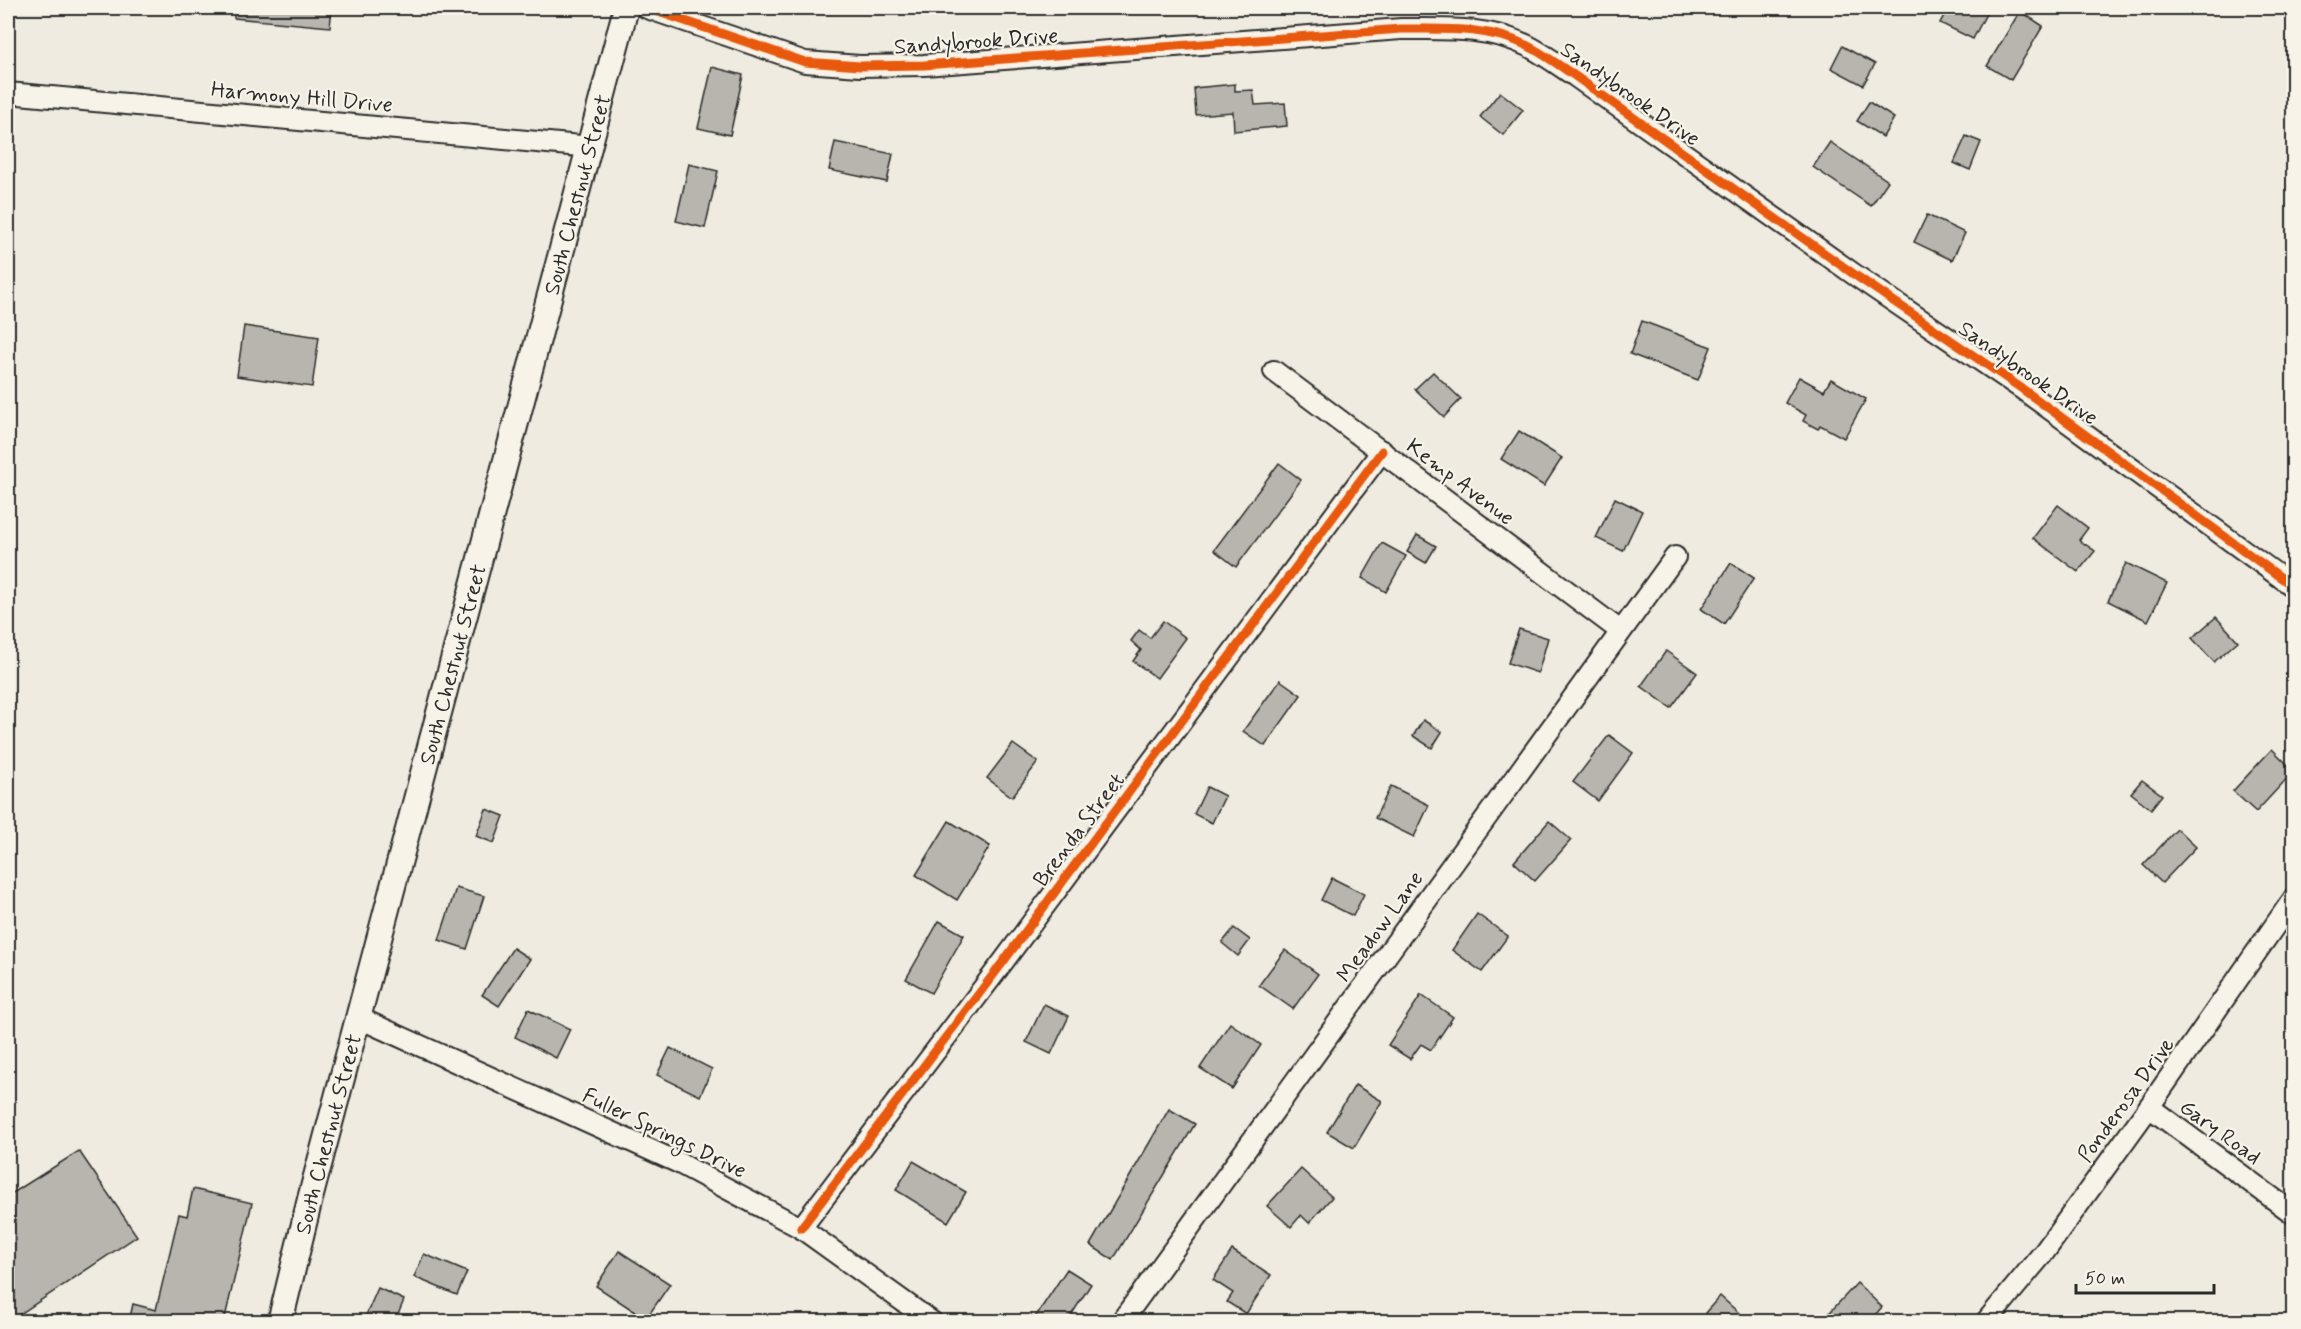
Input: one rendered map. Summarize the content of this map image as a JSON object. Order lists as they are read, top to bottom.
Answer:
{
  "streets": {
    "main road": ["South Chestnut Street"],
    "street": [
      "Sandybrook Drive",
      "Harmony Hill Drive",
      "Kemp Avenue",
      "Brenda Street",
      "Meadow Lane",
      "Ponderosa Drive",
      "Gary Road",
      "Fuller Springs Drive"
    ]
  },
  "crossings": [
    ["Harmony Hill Drive", "South Chestnut Street"],
    ["South Chestnut Street", "Fuller Springs Drive"],
    ["Kemp Avenue", "Brenda Street"],
    ["Kemp Avenue", "Meadow Lane"],
    ["Brenda Street", "Fuller Springs Drive"],
    ["Ponderosa Drive", "Gary Road"]
  ],
  "scale_bar": "50 m"
}
